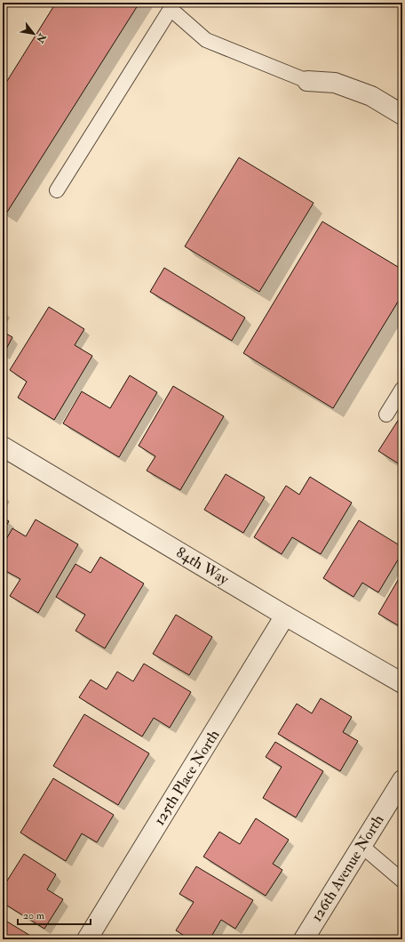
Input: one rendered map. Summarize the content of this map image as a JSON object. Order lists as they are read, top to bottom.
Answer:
{
  "streets": {
    "street": ["84th Way", "125th Place North", "126th Avenue North"]
  },
  "crossings": [
    ["84th Way", "125th Place North"]
  ],
  "scale_bar": "20 m",
  "north": "bottom right"
}
